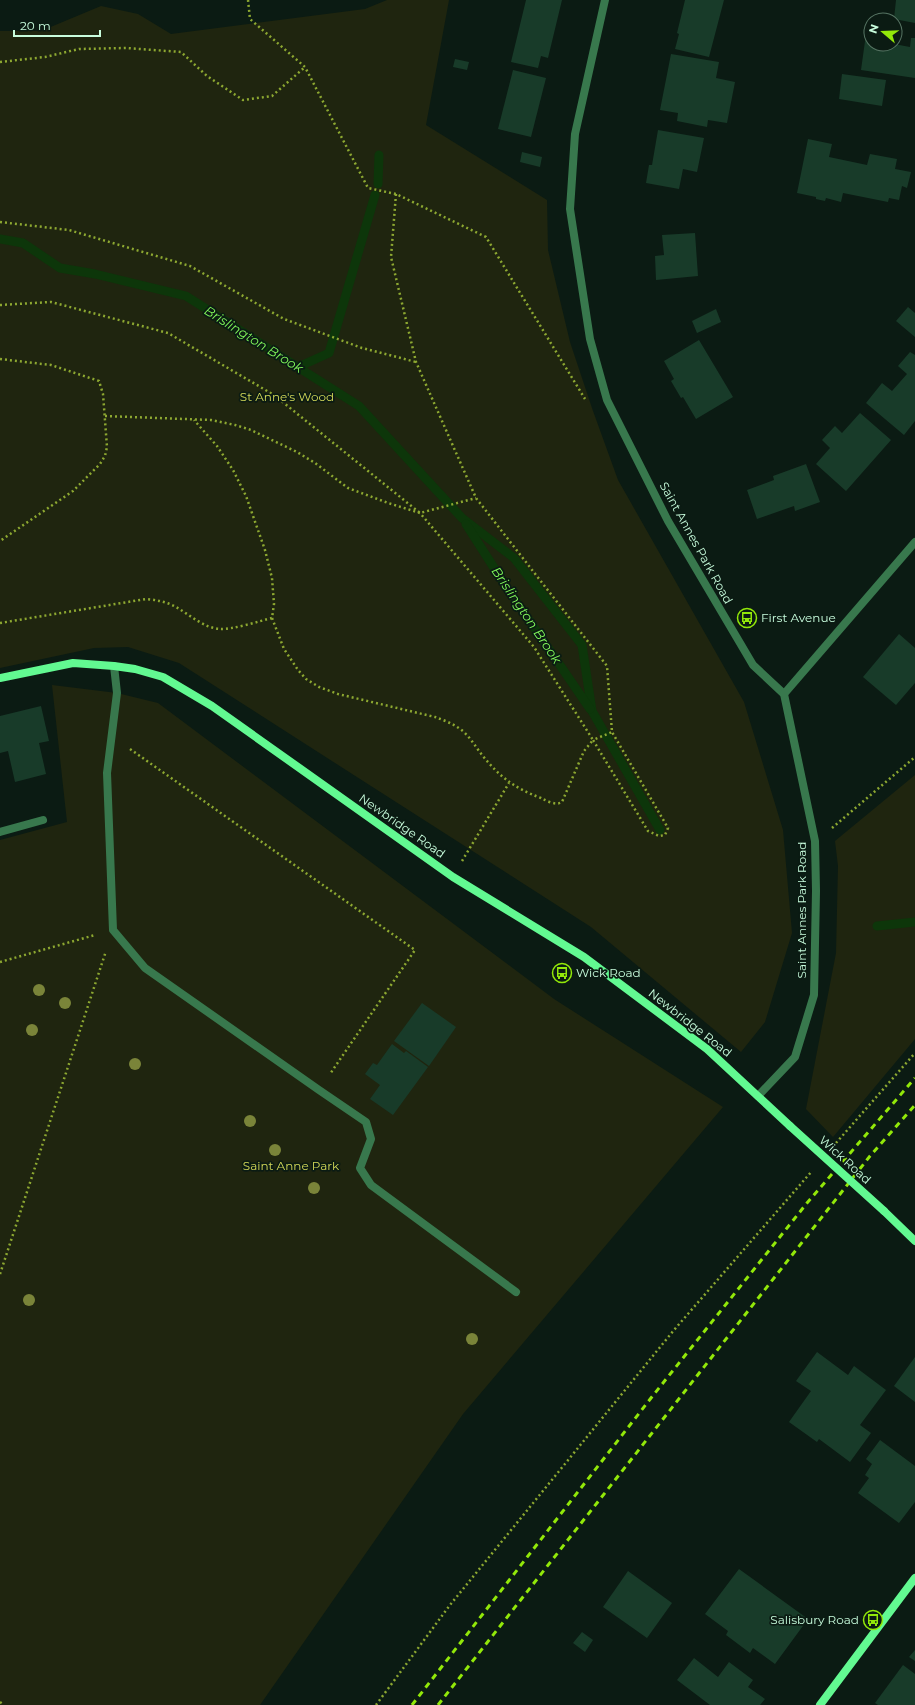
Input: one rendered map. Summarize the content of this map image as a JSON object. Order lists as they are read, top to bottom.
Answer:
{
  "streets": {
    "street": ["Saint Annes Park Road", "Newbridge Road", "Wick Road"]
  },
  "crossings": [
    ["Saint Annes Park Road", "Newbridge Road"],
    ["Saint Annes Park Road", "Wick Road"],
    ["Newbridge Road", "Wick Road"]
  ],
  "water": ["Brislington Brook"],
  "parks": ["St Anne's Wood", "Saint Anne Park"],
  "places": {
    "bus stop": ["First Avenue", "Wick Road", "Salisbury Road"]
  },
  "scale_bar": "20 m",
  "north": "left"
}
